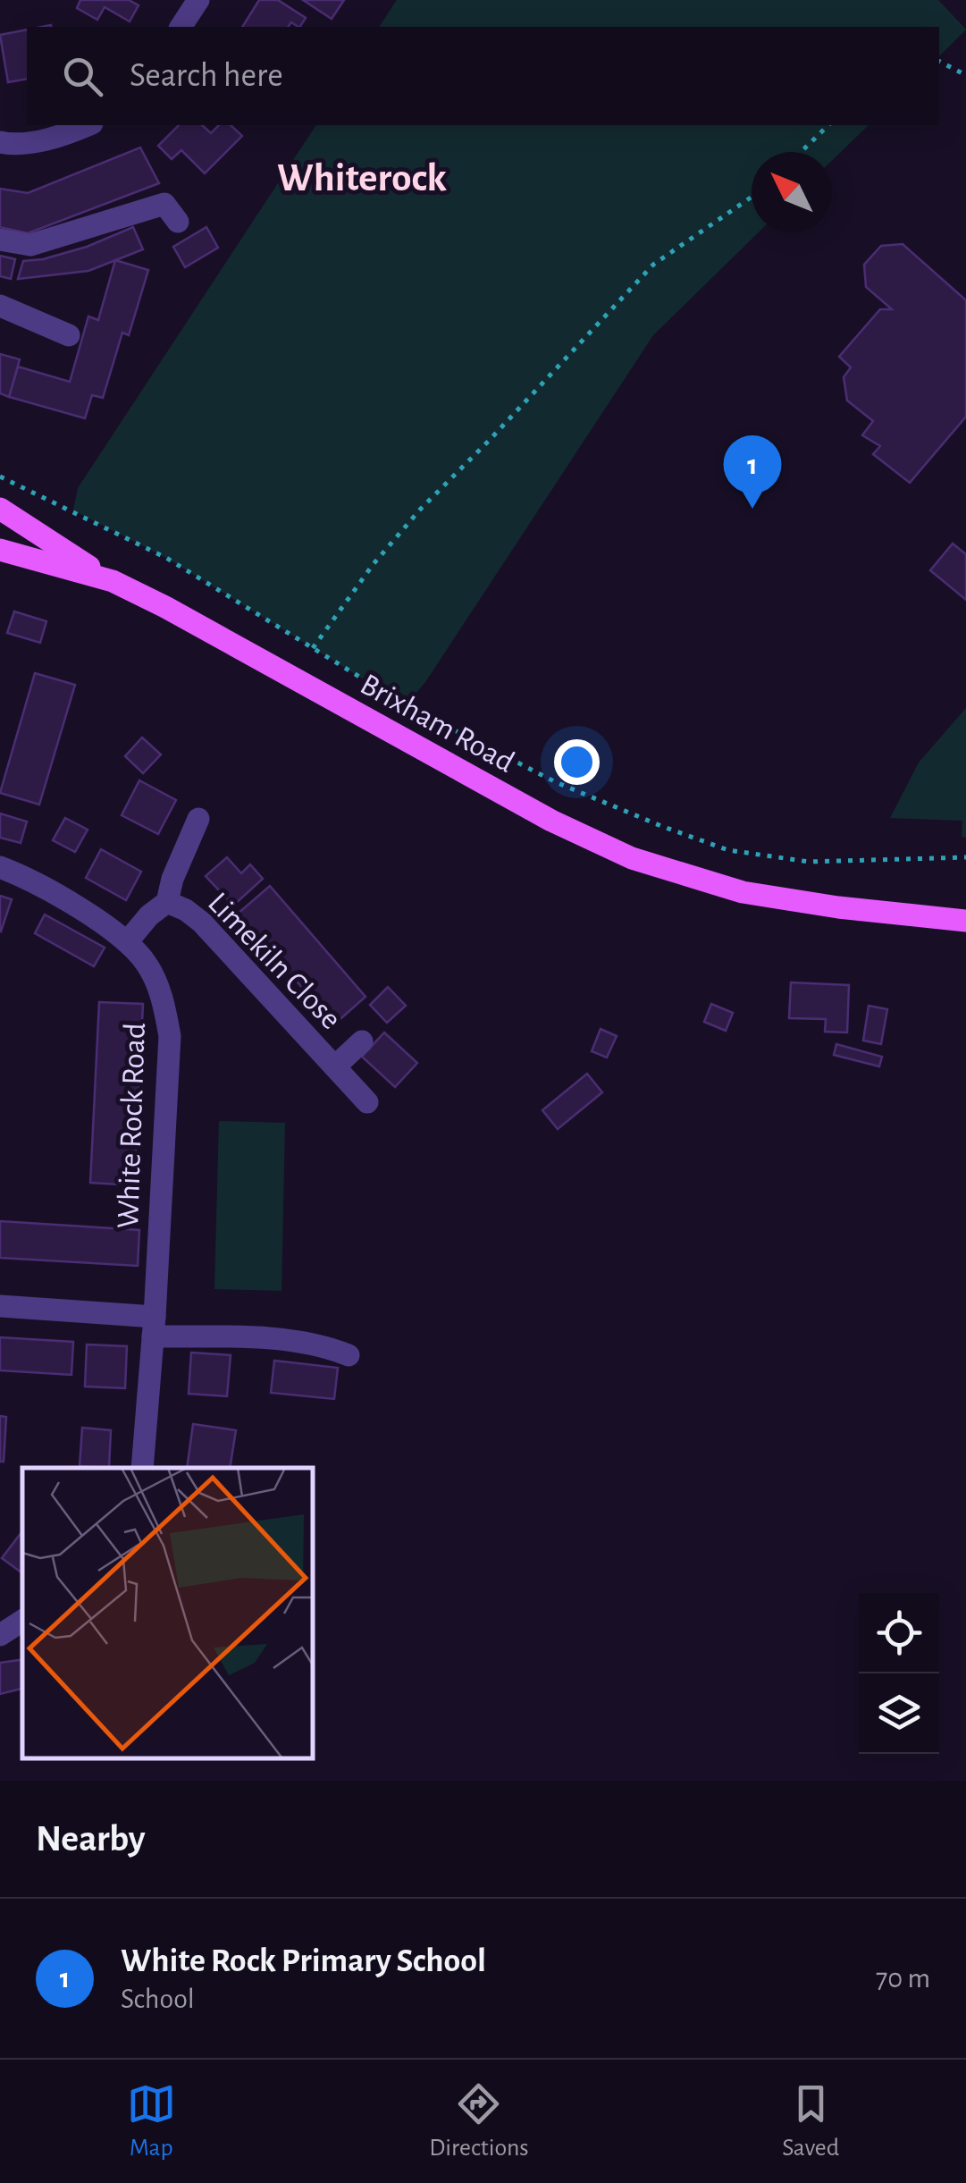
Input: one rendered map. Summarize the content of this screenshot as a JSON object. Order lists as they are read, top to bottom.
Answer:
{
  "streets": {
    "main road": ["Brixham Road"],
    "street": ["Limekiln Close", "White Rock Road"]
  },
  "crossings": [
    ["Limekiln Close", "White Rock Road"]
  ],
  "districts": ["Whiterock"],
  "north": "top left",
  "page": {
    "search": "Search here",
    "pins": "1",
    "heading": "Nearby",
    "list": [
      {
        "mark": "1",
        "name": "White Rock Primary School",
        "note": "School",
        "value": "70 m"
      }
    ],
    "nav": ["Map", "Directions", "Saved"]
  }
}
